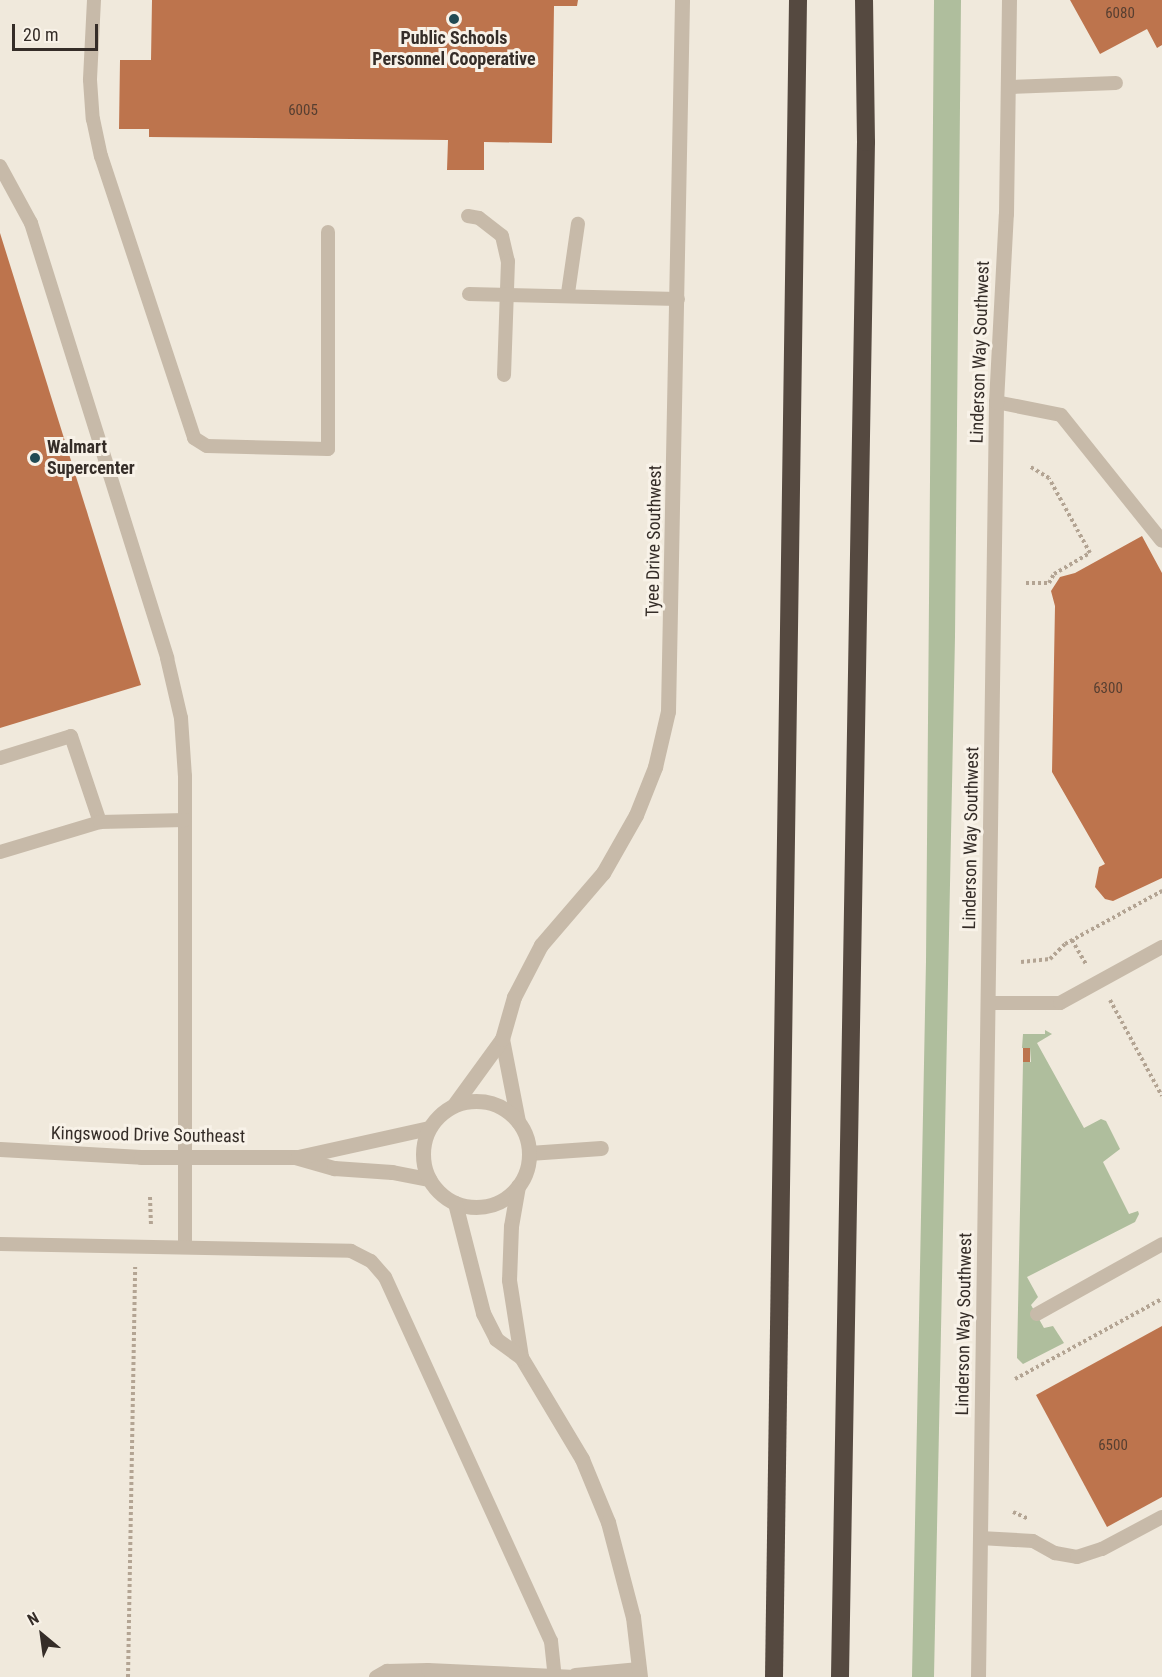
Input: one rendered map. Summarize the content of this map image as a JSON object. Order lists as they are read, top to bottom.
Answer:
{
  "streets": {
    "street": ["Linderson Way Southwest", "Tyee Drive Southwest", "Kingswood Drive Southeast"]
  },
  "crossings": [
    ["Tyee Drive Southwest", "Kingswood Drive Southeast"]
  ],
  "places": ["Public Schools Personnel Cooperative", "Walmart Supercenter"],
  "house_numbers": [
    "6080",
    "6005",
    "6300",
    "6500"
  ],
  "scale_bar": "20 m",
  "north": "top left"
}
